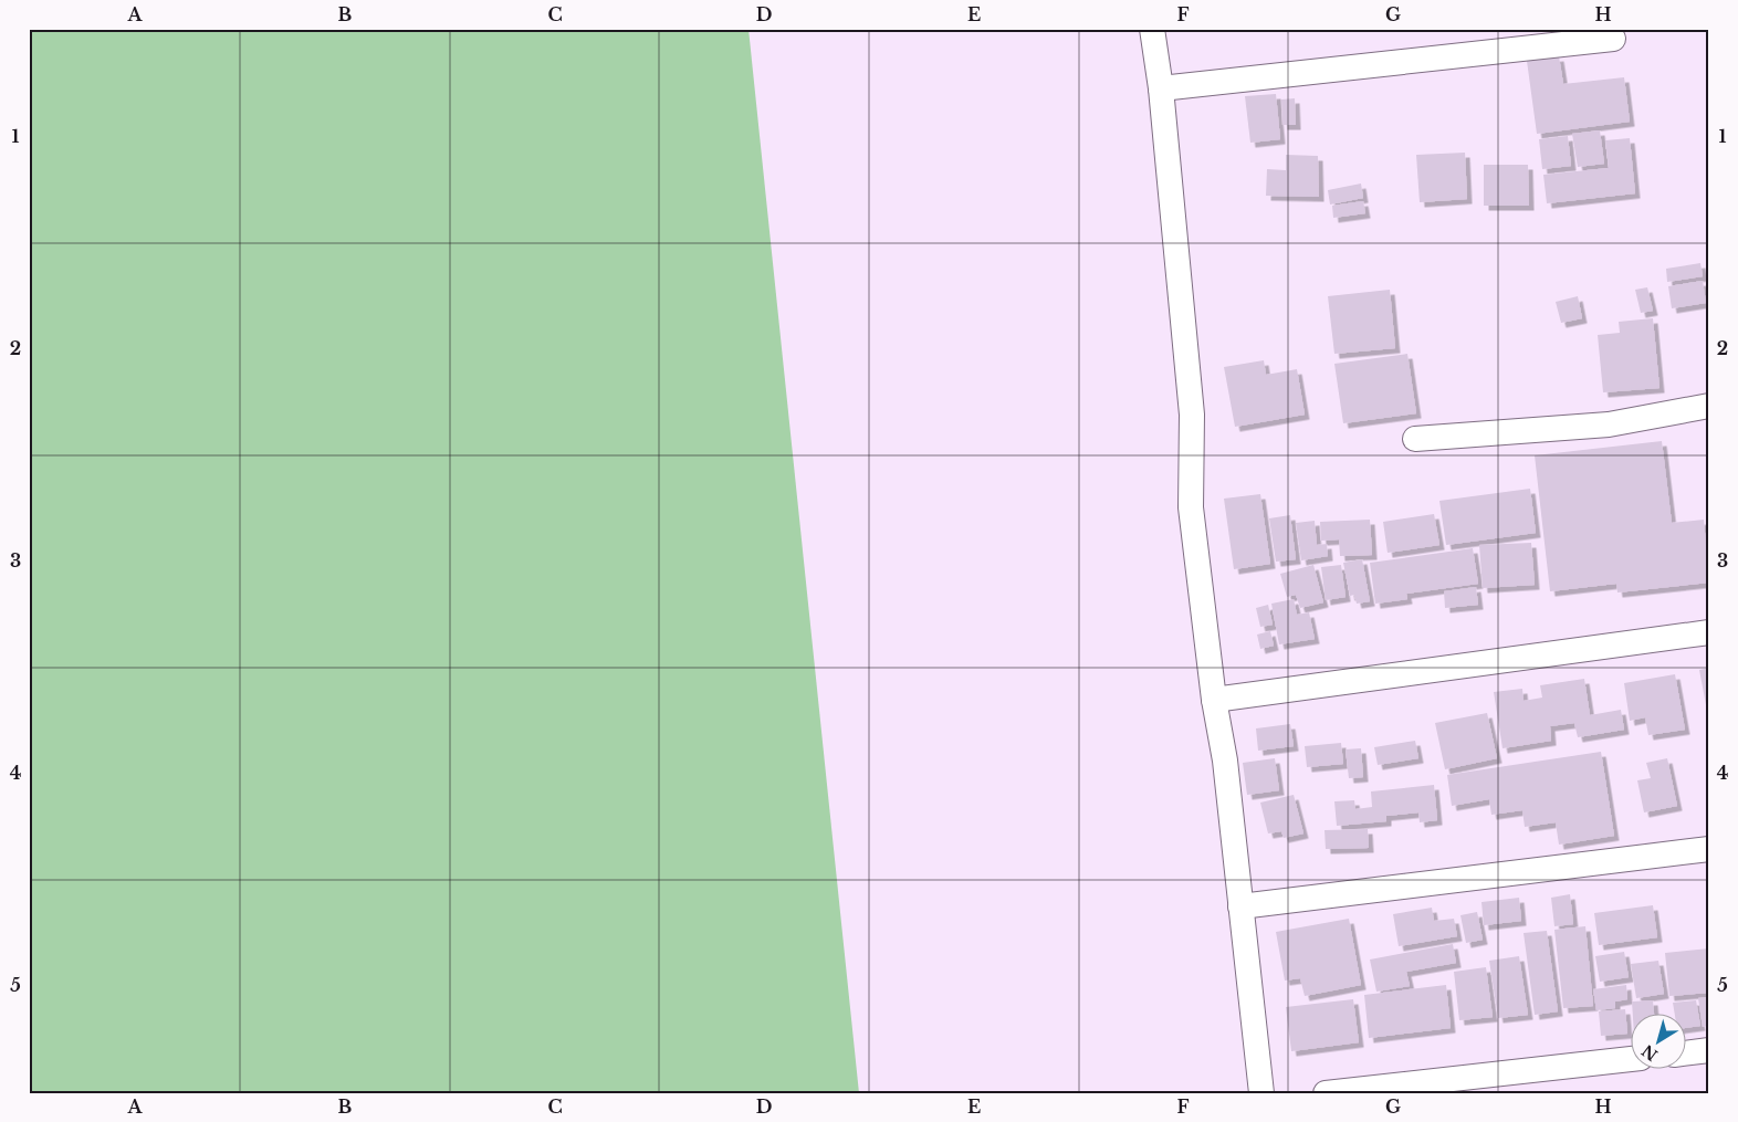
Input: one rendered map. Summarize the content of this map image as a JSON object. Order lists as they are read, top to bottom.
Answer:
{
  "north": "bottom left",
  "grid": {
    "columns": [
      "A",
      "B",
      "C",
      "D",
      "E",
      "F",
      "G",
      "H"
    ],
    "rows": [
      "1",
      "2",
      "3",
      "4",
      "5"
    ]
  }
}
